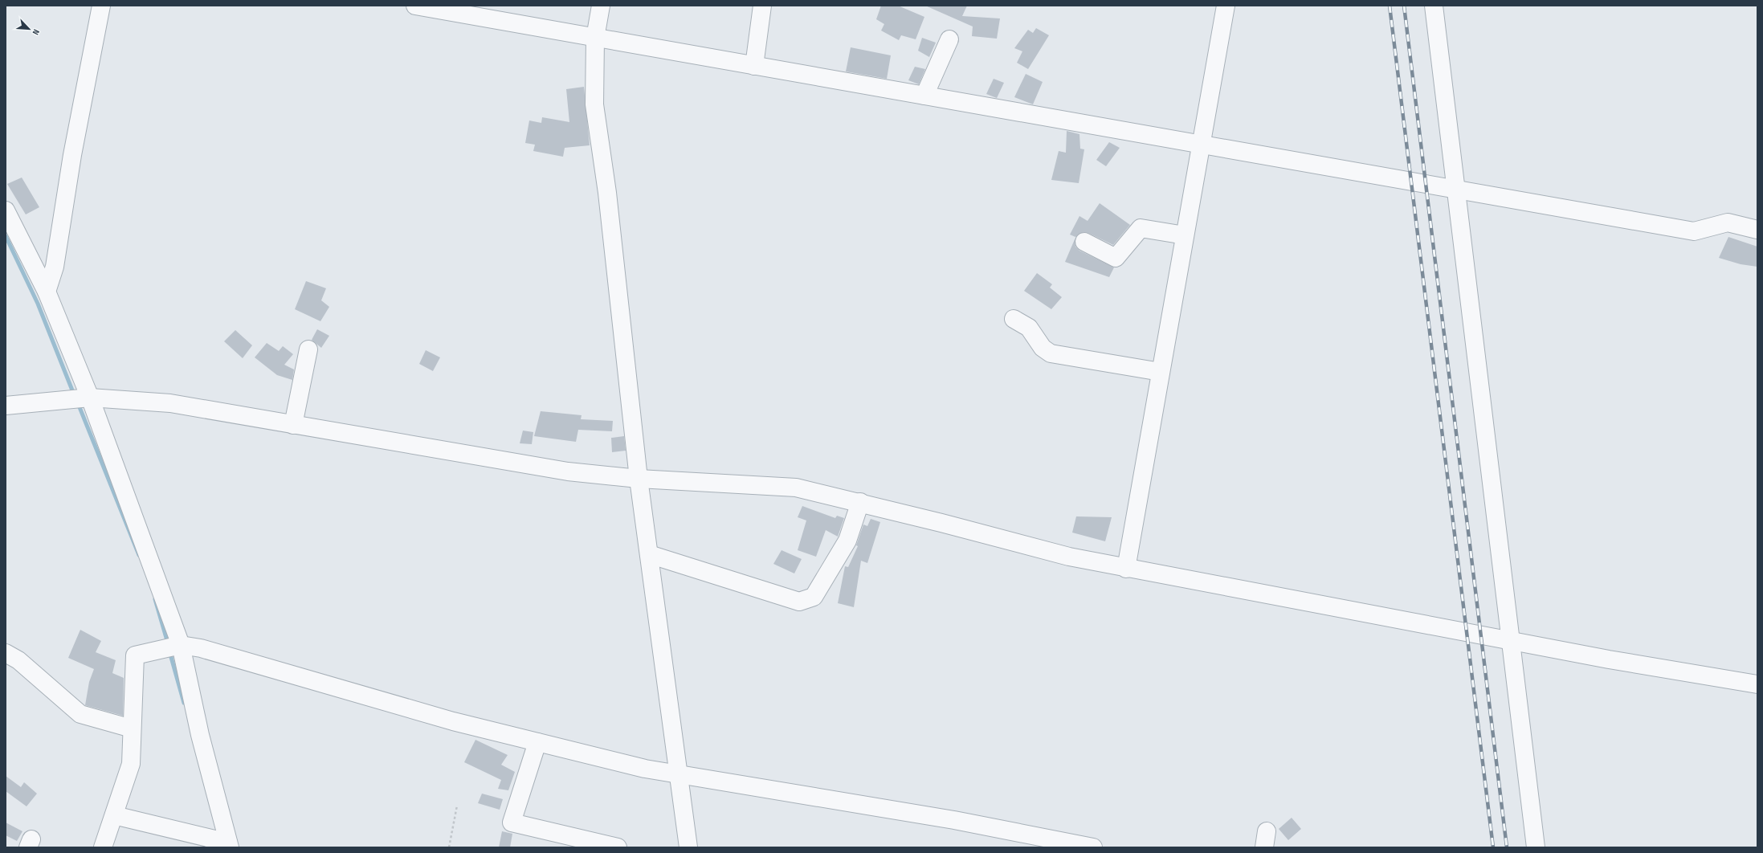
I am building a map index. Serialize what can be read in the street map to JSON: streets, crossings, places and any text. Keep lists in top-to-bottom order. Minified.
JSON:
{"north":"bottom right"}
